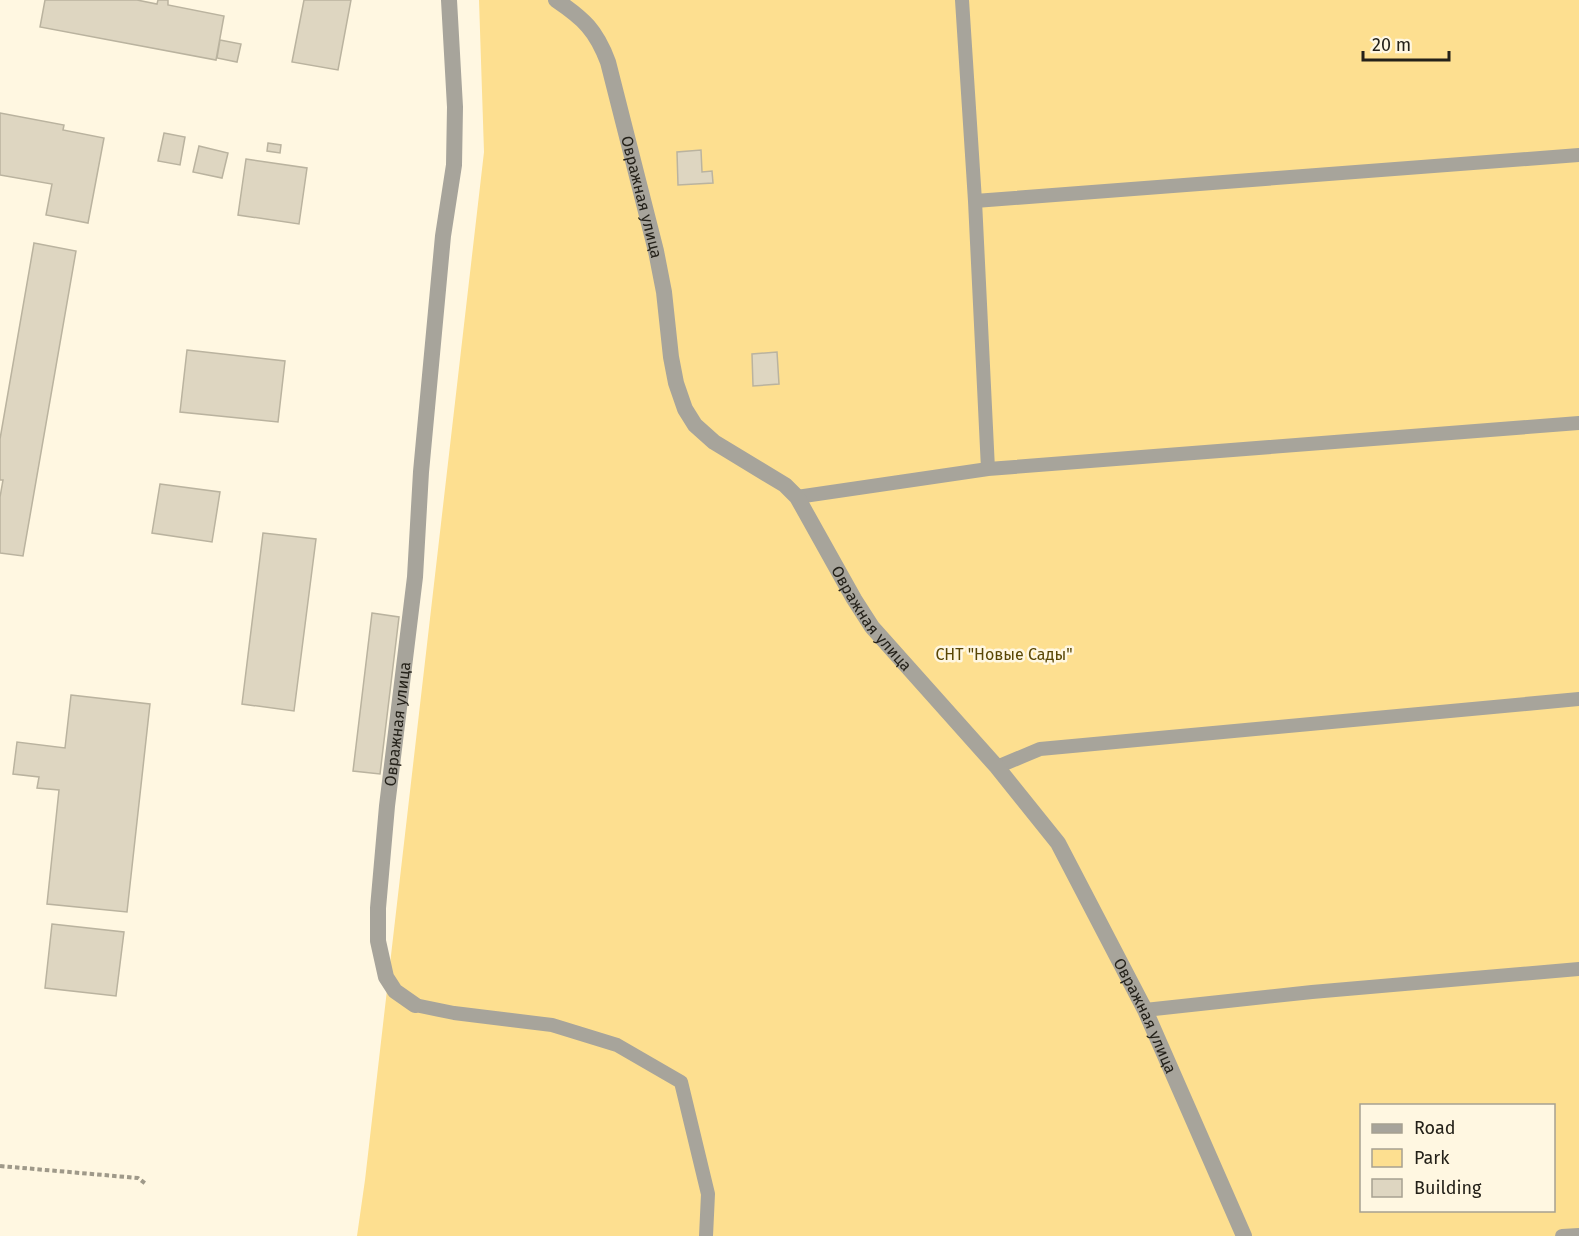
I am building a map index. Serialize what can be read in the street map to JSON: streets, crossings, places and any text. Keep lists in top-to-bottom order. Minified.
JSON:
{"streets":{"street":["Овражная улица"]},"parks":["СНТ \"Новые Сады\""],"legend":["Road","Park","Building"],"scale_bar":"20 m"}
